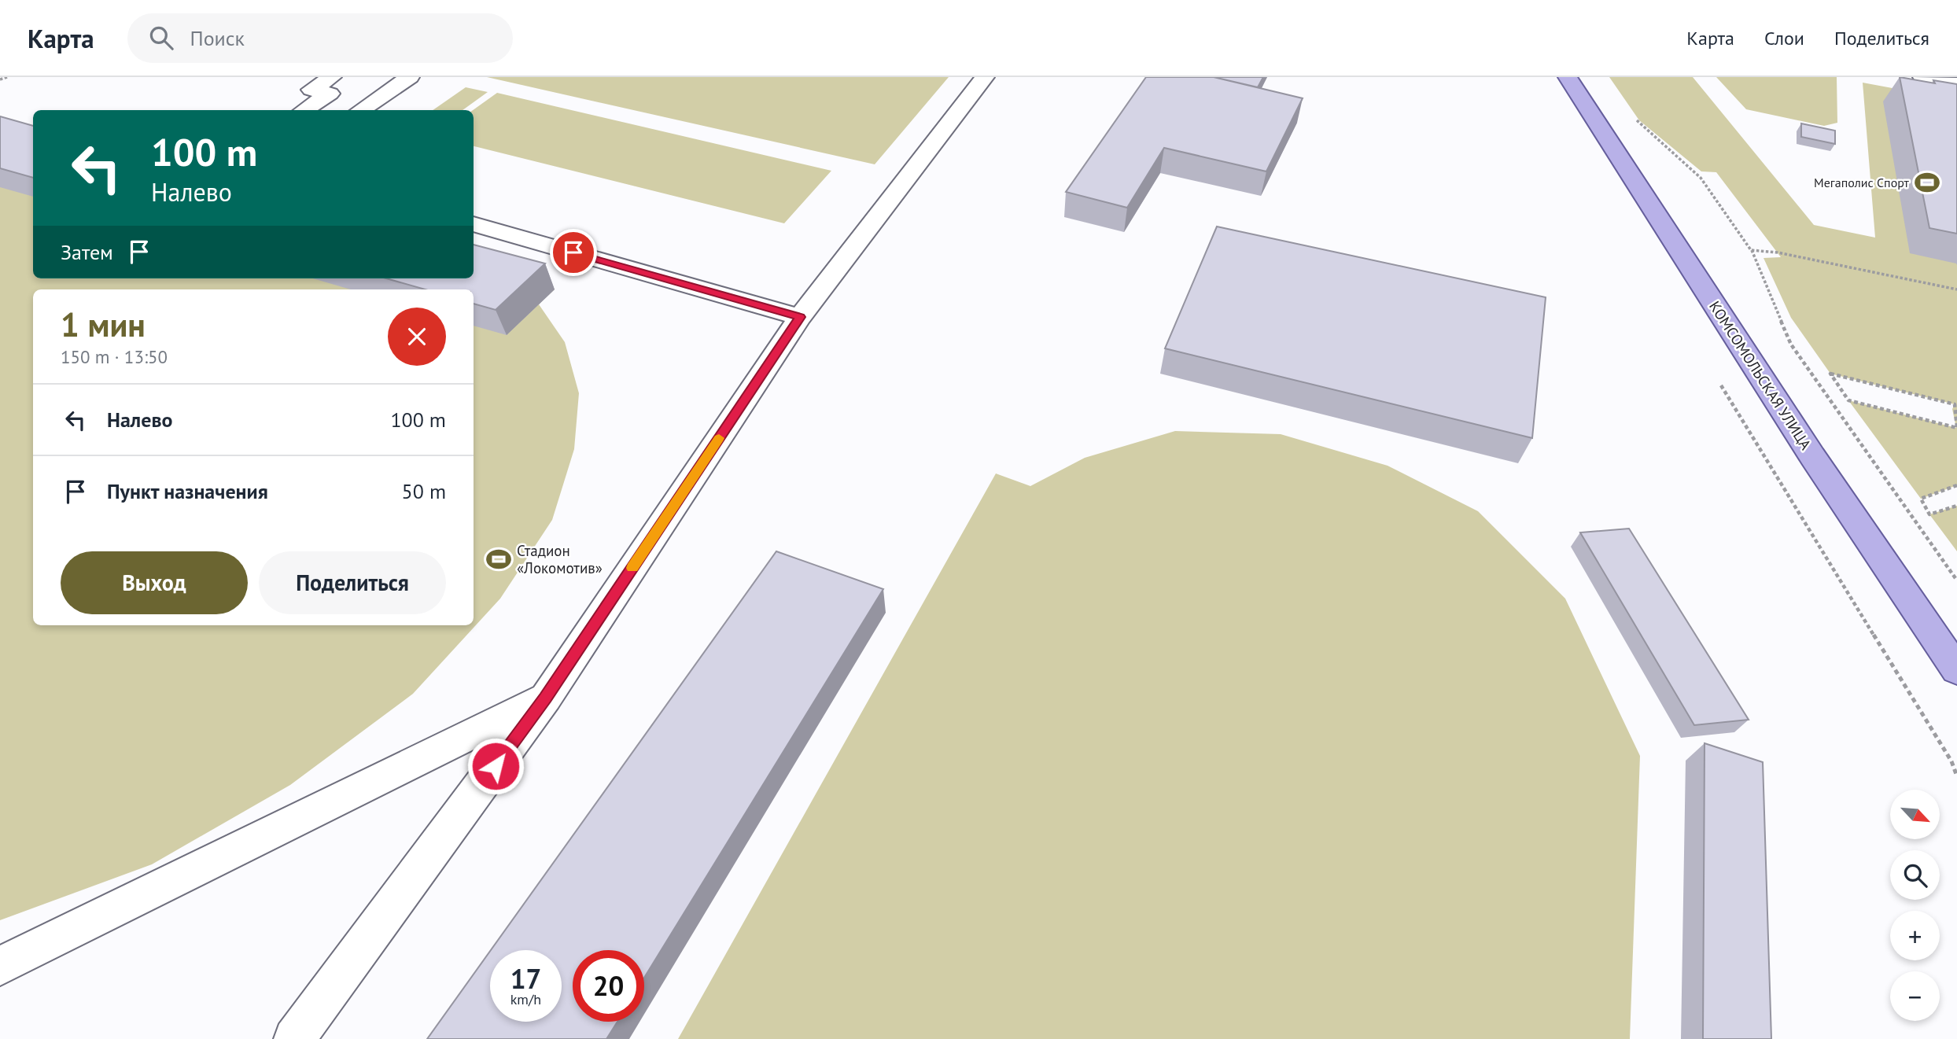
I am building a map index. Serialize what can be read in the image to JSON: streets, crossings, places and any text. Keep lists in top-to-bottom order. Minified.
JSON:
{"streets":{"main road":["КОМСОМОЛЬСКАЯ УЛИЦА"]},"places":{"sports":["Мегаполис Спорт","Стадион «Локомотив»"]},"north":"bottom right","page":{"header":"Карта","search":"Поиск","nav":["Карта","Слои","Поделиться"],"turn":["100 m","Налево"],"then":"Затем","heading":["1 мин","150 m · 13:50"],"list":[{"name":"Налево","value":"100 m"},{"name":"Пункт назначения","value":"50 m"}],"buttons":["Выход","Поделиться"],"map_buttons":["+","−"],"speed":"17 km/h","limit":"20"}}
